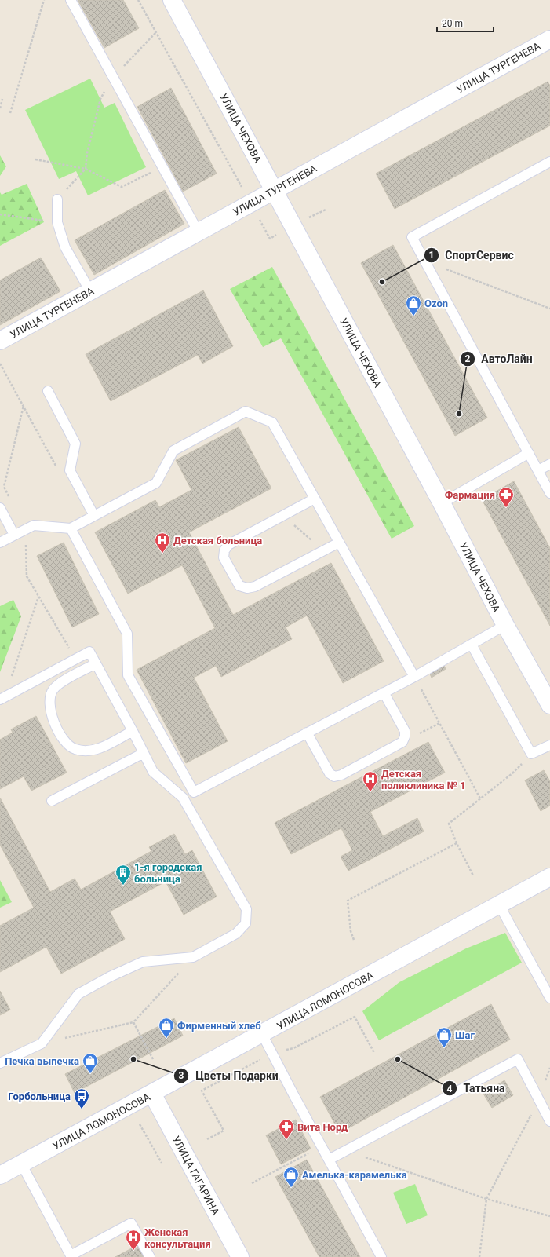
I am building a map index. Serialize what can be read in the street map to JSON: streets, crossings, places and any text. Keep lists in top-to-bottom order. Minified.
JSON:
{"streets":{"street":["УЛИЦА ТУРГЕНЕВА","УЛИЦА ЧЕХОВА","УЛИЦА ЛОМОНОСОВА","УЛИЦА ГАГАРИНА"]},"crossings":[["УЛИЦА ТУРГЕНЕВА","УЛИЦА ЧЕХОВА"],["УЛИЦА ЛОМОНОСОВА","УЛИЦА ГАГАРИНА"]],"places":{"other":["СпортСервис","АвтоЛайн","Цветы Подарки","Татьяна"],"shop":["Ozon","Фирменный хлеб","Шаг","Печка выпечка","Амелька-карамелька"],"pharmacy":["Фармация","Вита Норд"],"hospital":["Детская больница","Детская поликлиника № 1","Женская консультация"],"building":["1-я городская больница"],"bus stop":["Горбольница"]},"scale_bar":"20 m"}
